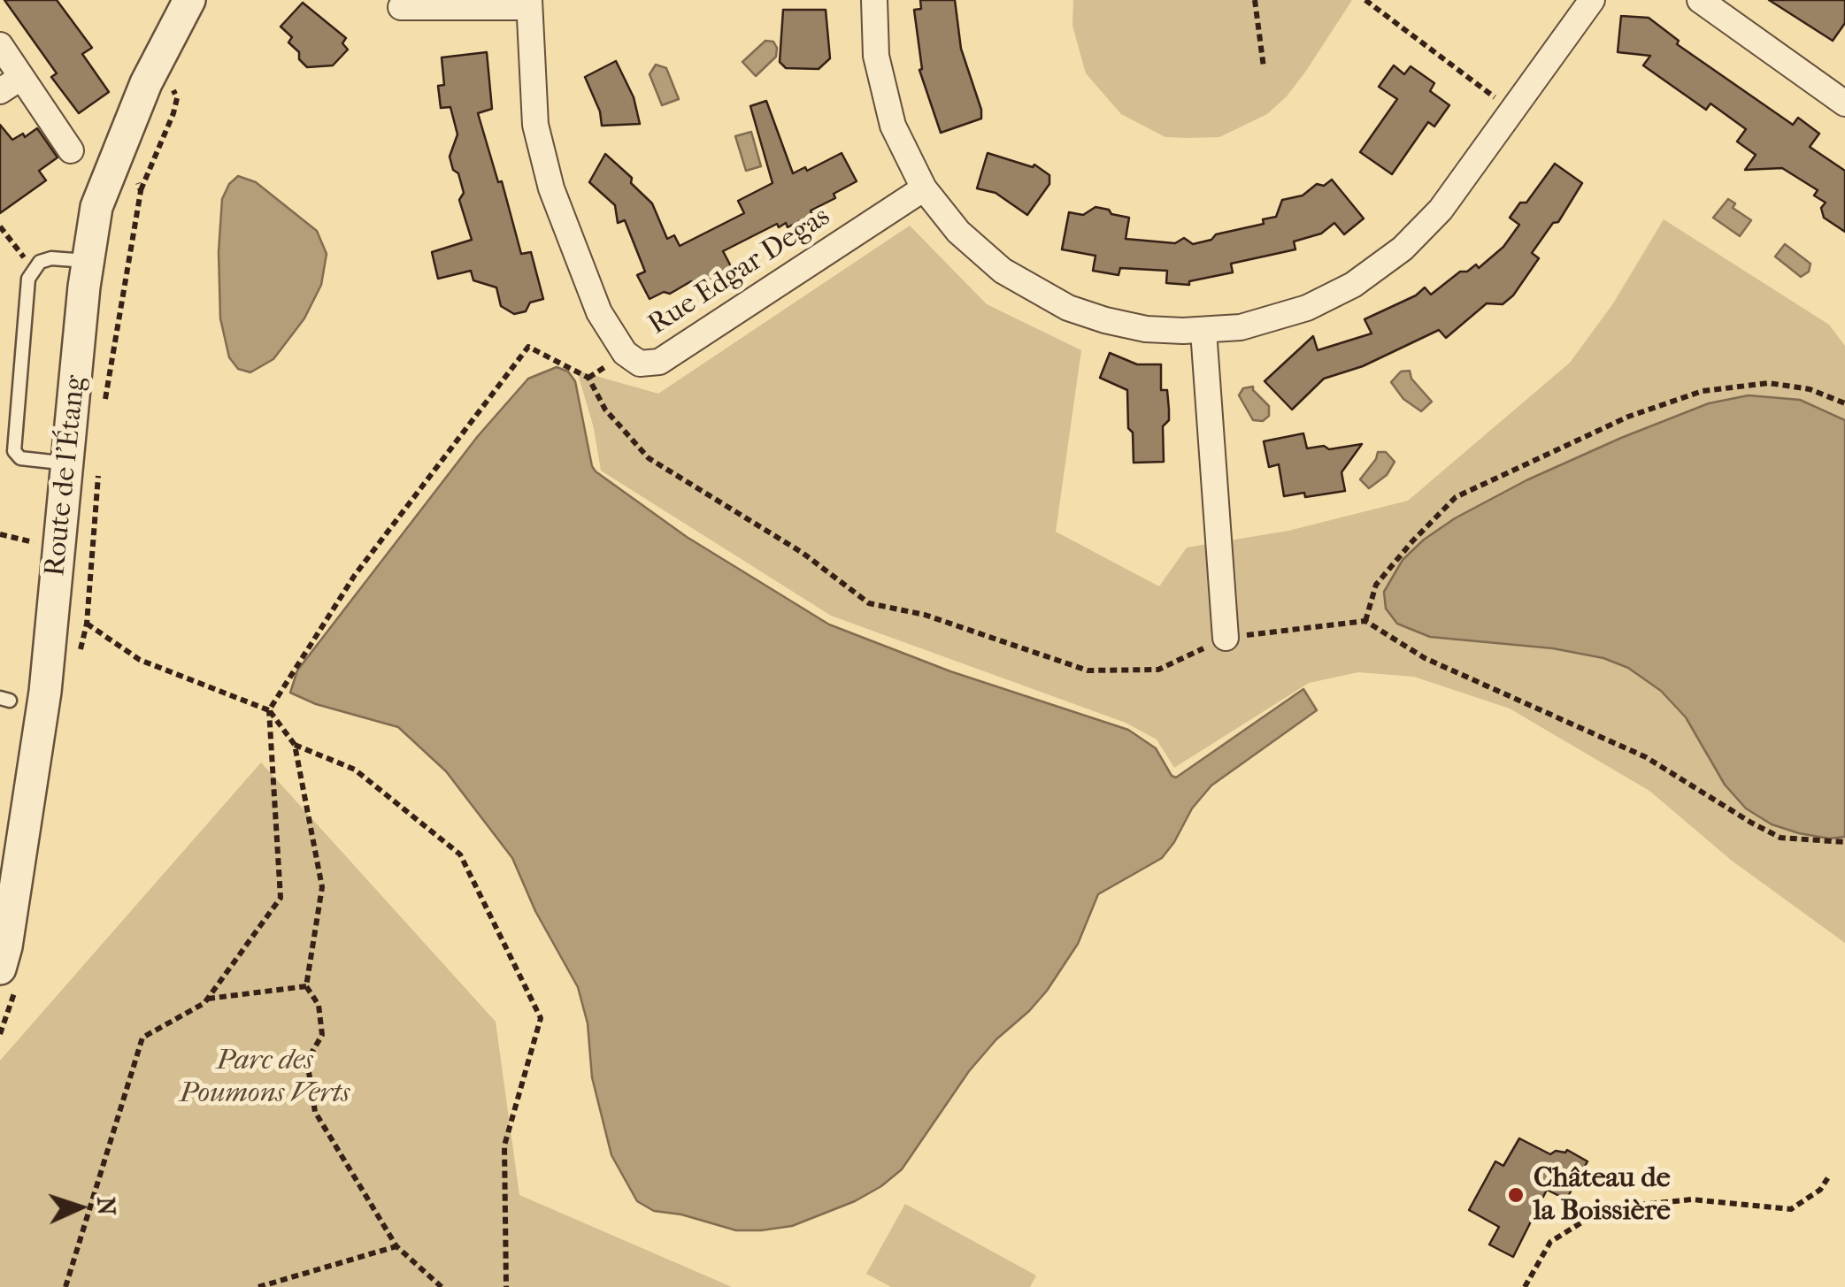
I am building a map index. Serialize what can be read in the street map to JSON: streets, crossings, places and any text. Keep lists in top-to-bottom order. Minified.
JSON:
{"streets":{"street":["Rue Edgar Degas","Route de l'Étang"]},"parks":["Parc des Poumons Verts"],"places":["Château de la Boissière"],"north":"right"}
